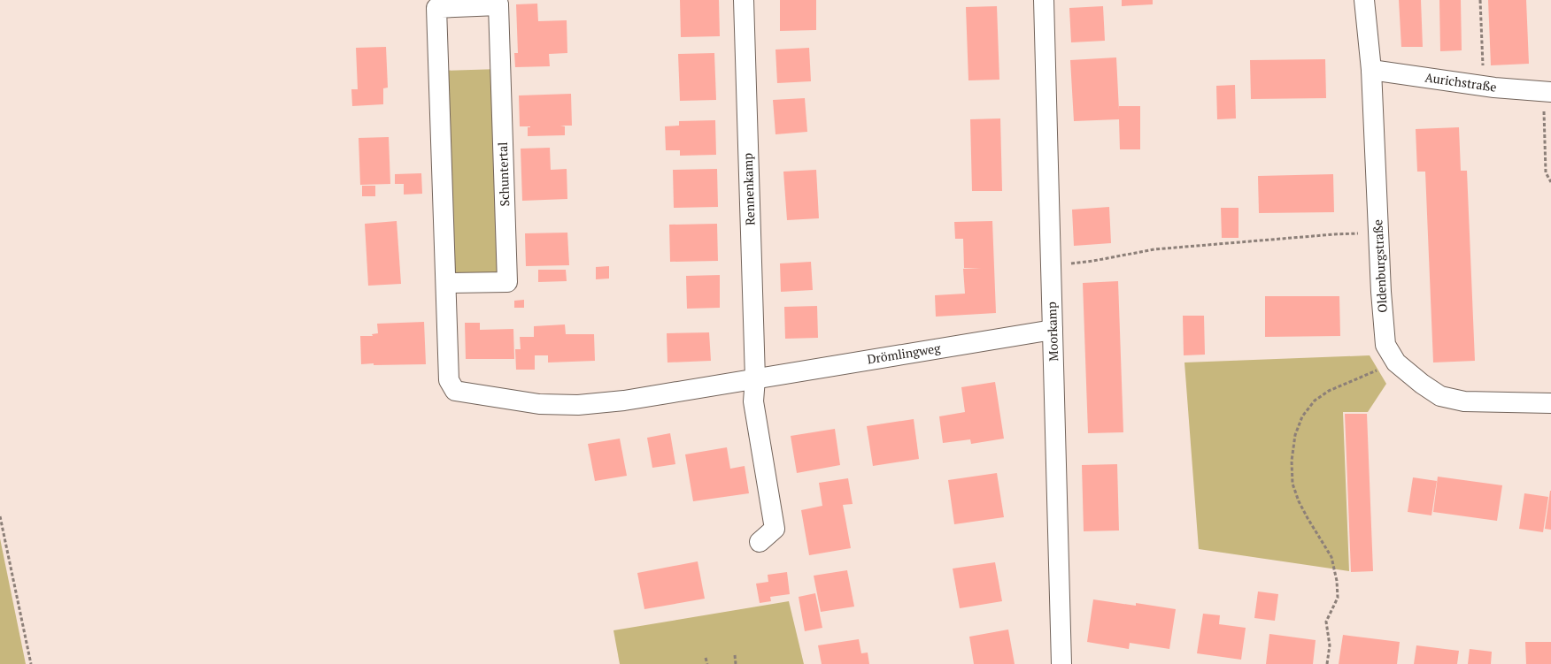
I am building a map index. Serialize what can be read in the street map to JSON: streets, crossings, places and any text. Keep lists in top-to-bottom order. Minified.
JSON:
{"streets":{"street":["Aurichstraße","Schuntertal","Rennenkamp","Oldenburgstraße","Moorkamp","Drömlingweg"]},"crossings":[["Aurichstraße","Oldenburgstraße"],["Schuntertal","Drömlingweg"],["Rennenkamp","Drömlingweg"],["Moorkamp","Drömlingweg"]]}
